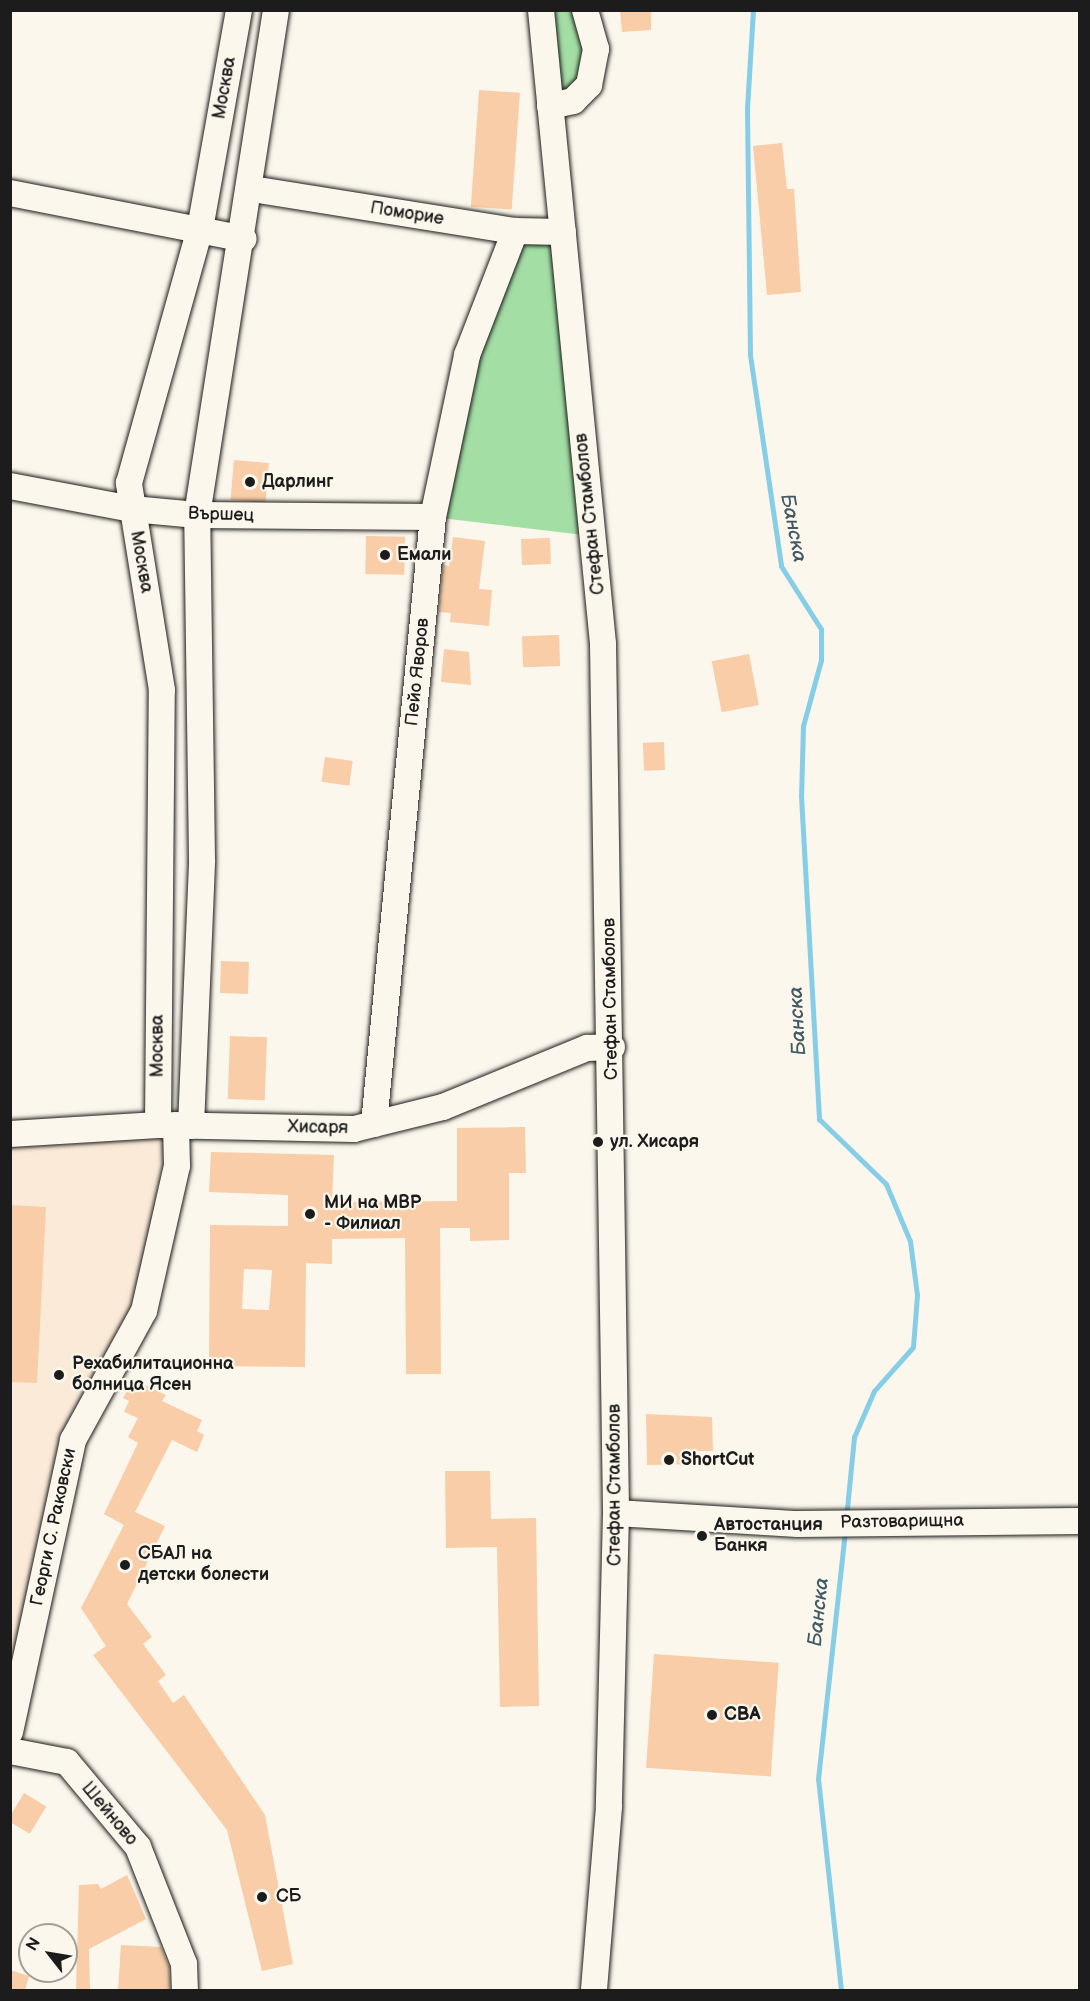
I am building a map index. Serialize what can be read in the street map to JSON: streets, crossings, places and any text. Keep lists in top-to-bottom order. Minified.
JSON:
{"streets":{"street":["Москва","Поморие","Стефан Стамболов","Вършец","Пейо Яворов","Хисаря","Разтоварищна","Георги С. Раковски","Шейново"]},"crossings":[["Москва","Поморие"],["Москва","Вършец"],["Москва","Хисаря"],["Москва","Георги С. Раковски"],["Поморие","Стефан Стамболов"],["Поморие","Пейо Яворов"],["Стефан Стамболов","Хисаря"],["Стефан Стамболов","Разтоварищна"],["Вършец","Пейо Яворов"],["Пейо Яворов","Хисаря"],["Хисаря","Георги С. Раковски"]],"water":["Банска"],"places":["Дарлинг","Емали","ул. Хисаря","МИ на МВР - Филиал","Рехабилитационна болница Ясен","ShortCut","Автостанция Банкя","СБАЛ на детски болести","CBA","СБ"],"north":"top left"}
